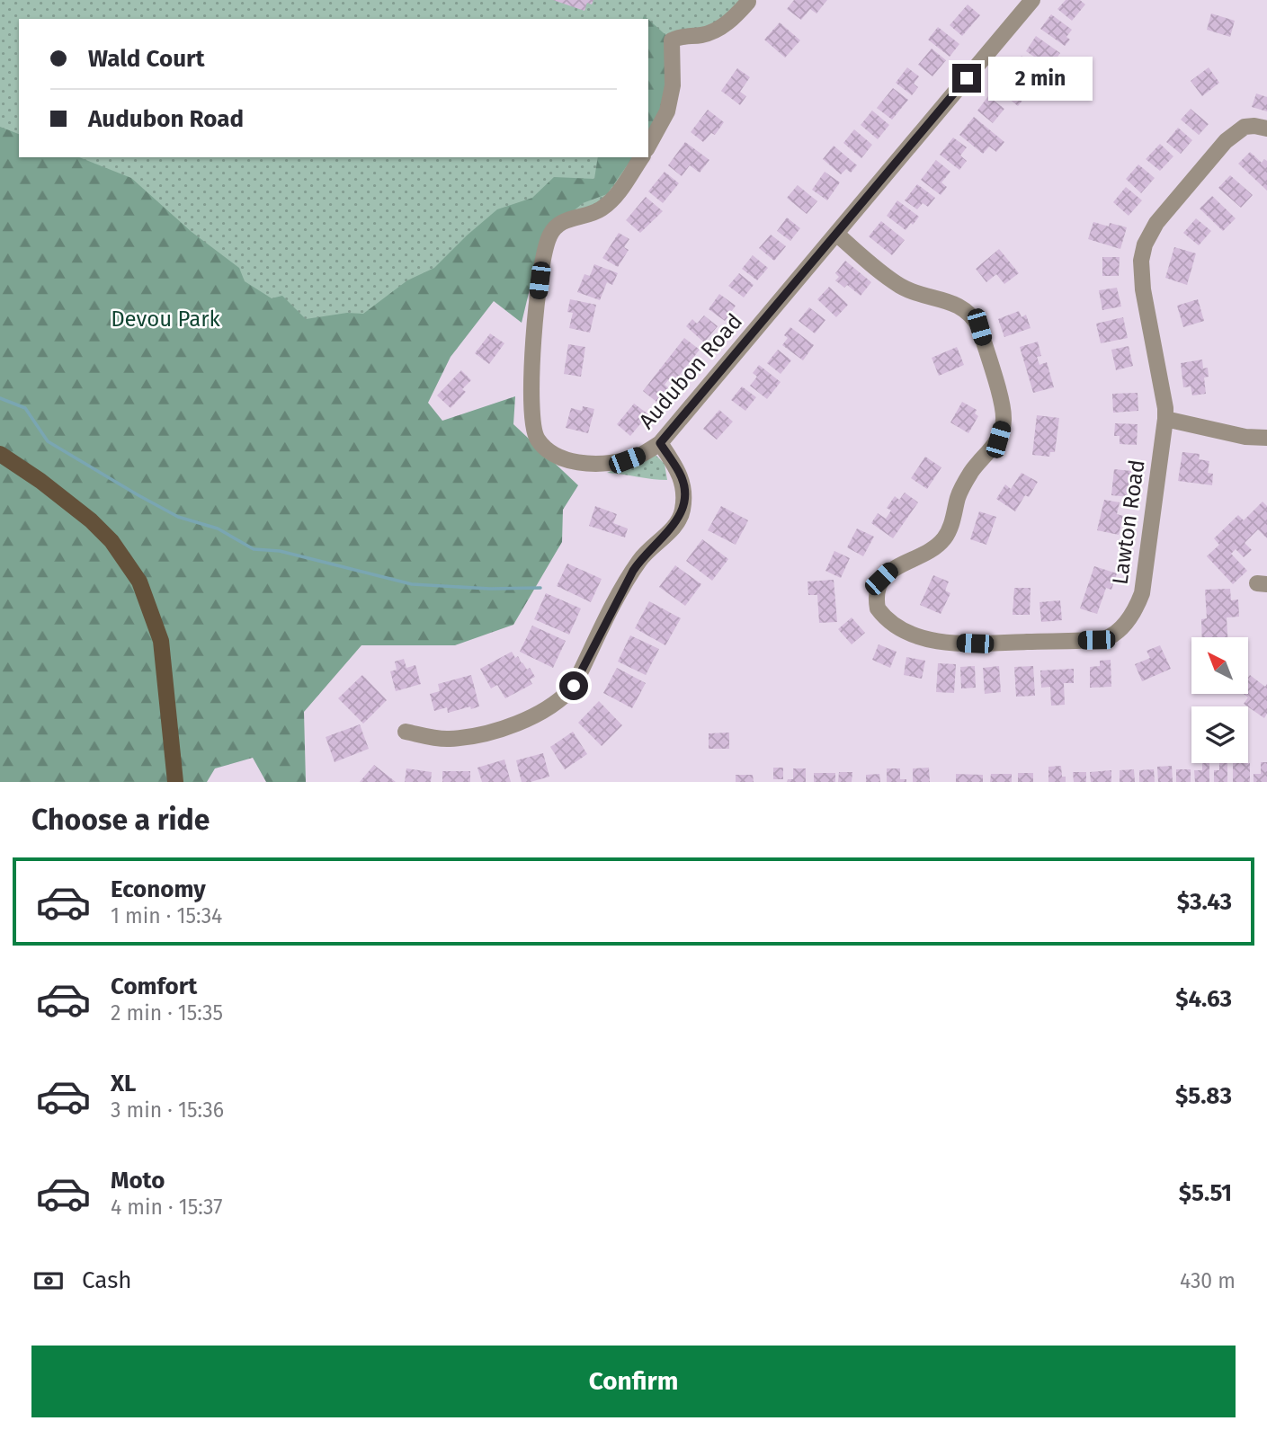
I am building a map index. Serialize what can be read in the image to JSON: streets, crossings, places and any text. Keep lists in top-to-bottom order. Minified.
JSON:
{"streets":{"street":["Audubon Road","Lawton Road"]},"crossings":[["Audubon Road","Lawton Road"]],"parks":["Devou Park"],"north":"top left","page":{"banner":["Wald Court","Audubon Road"],"bubble":"2 min","heading":"Choose a ride","list":[{"name":"Economy","note":"1 min · 15:34","value":"$3.43"},{"name":"Comfort","note":"2 min · 15:35","value":"$4.63"},{"name":"XL","note":"3 min · 15:36","value":"$5.83"},{"name":"Moto","note":"4 min · 15:37","value":"$5.51"}],"pay":["Cash","430 m"],"buttons":"Confirm"}}
